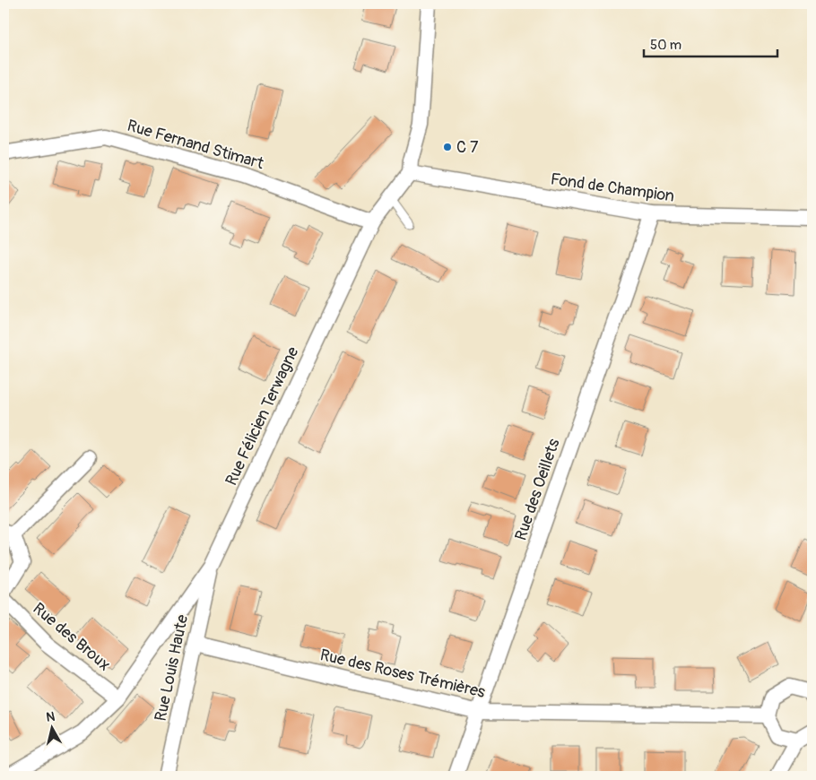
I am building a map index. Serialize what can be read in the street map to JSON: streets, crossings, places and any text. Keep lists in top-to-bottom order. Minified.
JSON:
{"streets":{"street":["Rue Fernand Stimart","Fond de Champion","Rue Félicien Terwagne","Rue des Oeillets","Rue des Broux","Rue Louis Haute","Rue des Roses Trémières"]},"crossings":[["Rue Fernand Stimart","Rue Félicien Terwagne"],["Fond de Champion","Rue Félicien Terwagne"],["Fond de Champion","Rue des Oeillets"],["Rue Félicien Terwagne","Rue des Broux"],["Rue Félicien Terwagne","Rue Louis Haute"],["Rue des Oeillets","Rue des Roses Trémières"],["Rue Louis Haute","Rue des Roses Trémières"]],"places":["C 7"],"scale_bar":"50 m","north":"top"}
